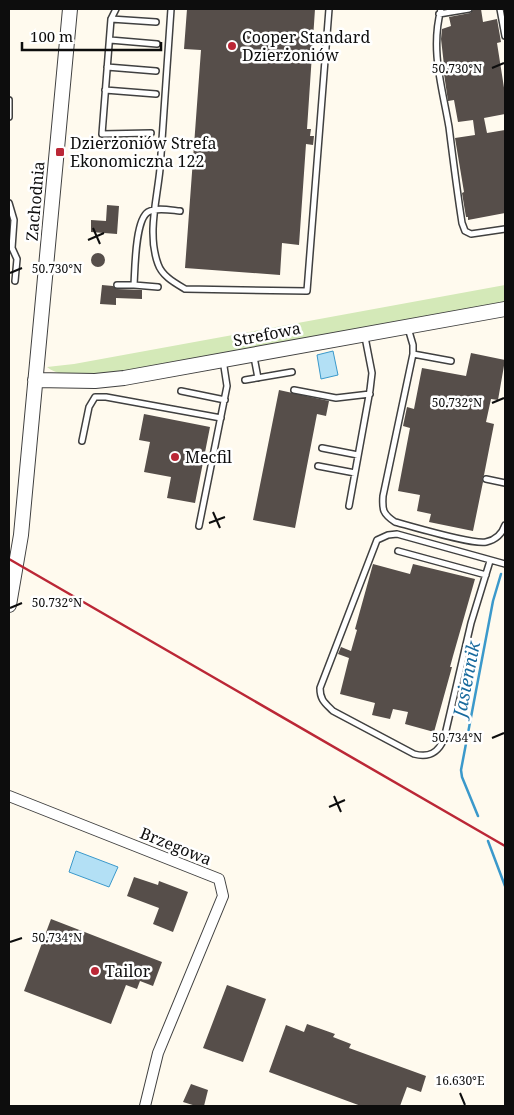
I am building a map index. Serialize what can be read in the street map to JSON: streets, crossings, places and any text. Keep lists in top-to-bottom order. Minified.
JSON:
{"streets":{"street":["Zachodnia","Strefowa","Brzegowa"]},"crossings":[["Zachodnia","Strefowa"]],"water":["Jasiennik"],"places":{"other":["Cooper Standard Dzierżoniów","Mecfil","Tailor"],"transit":["Dzierżoniów Strefa Ekonomiczna 122"]},"scale_bar":"100 m","coordinates":["50.730°N","50.732°N","50.734°N","16.630°E"]}
